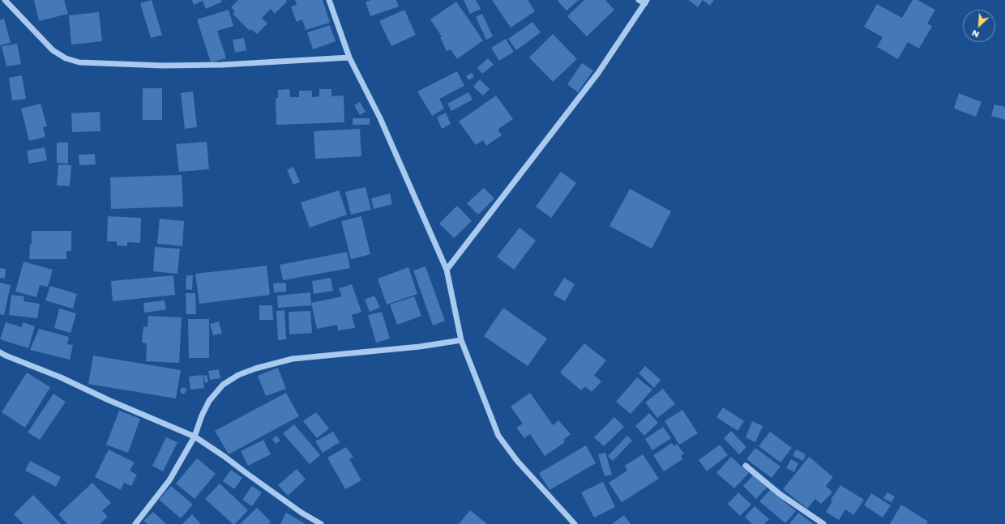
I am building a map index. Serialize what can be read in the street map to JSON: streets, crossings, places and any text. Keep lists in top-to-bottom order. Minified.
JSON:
{"north":"bottom left"}
